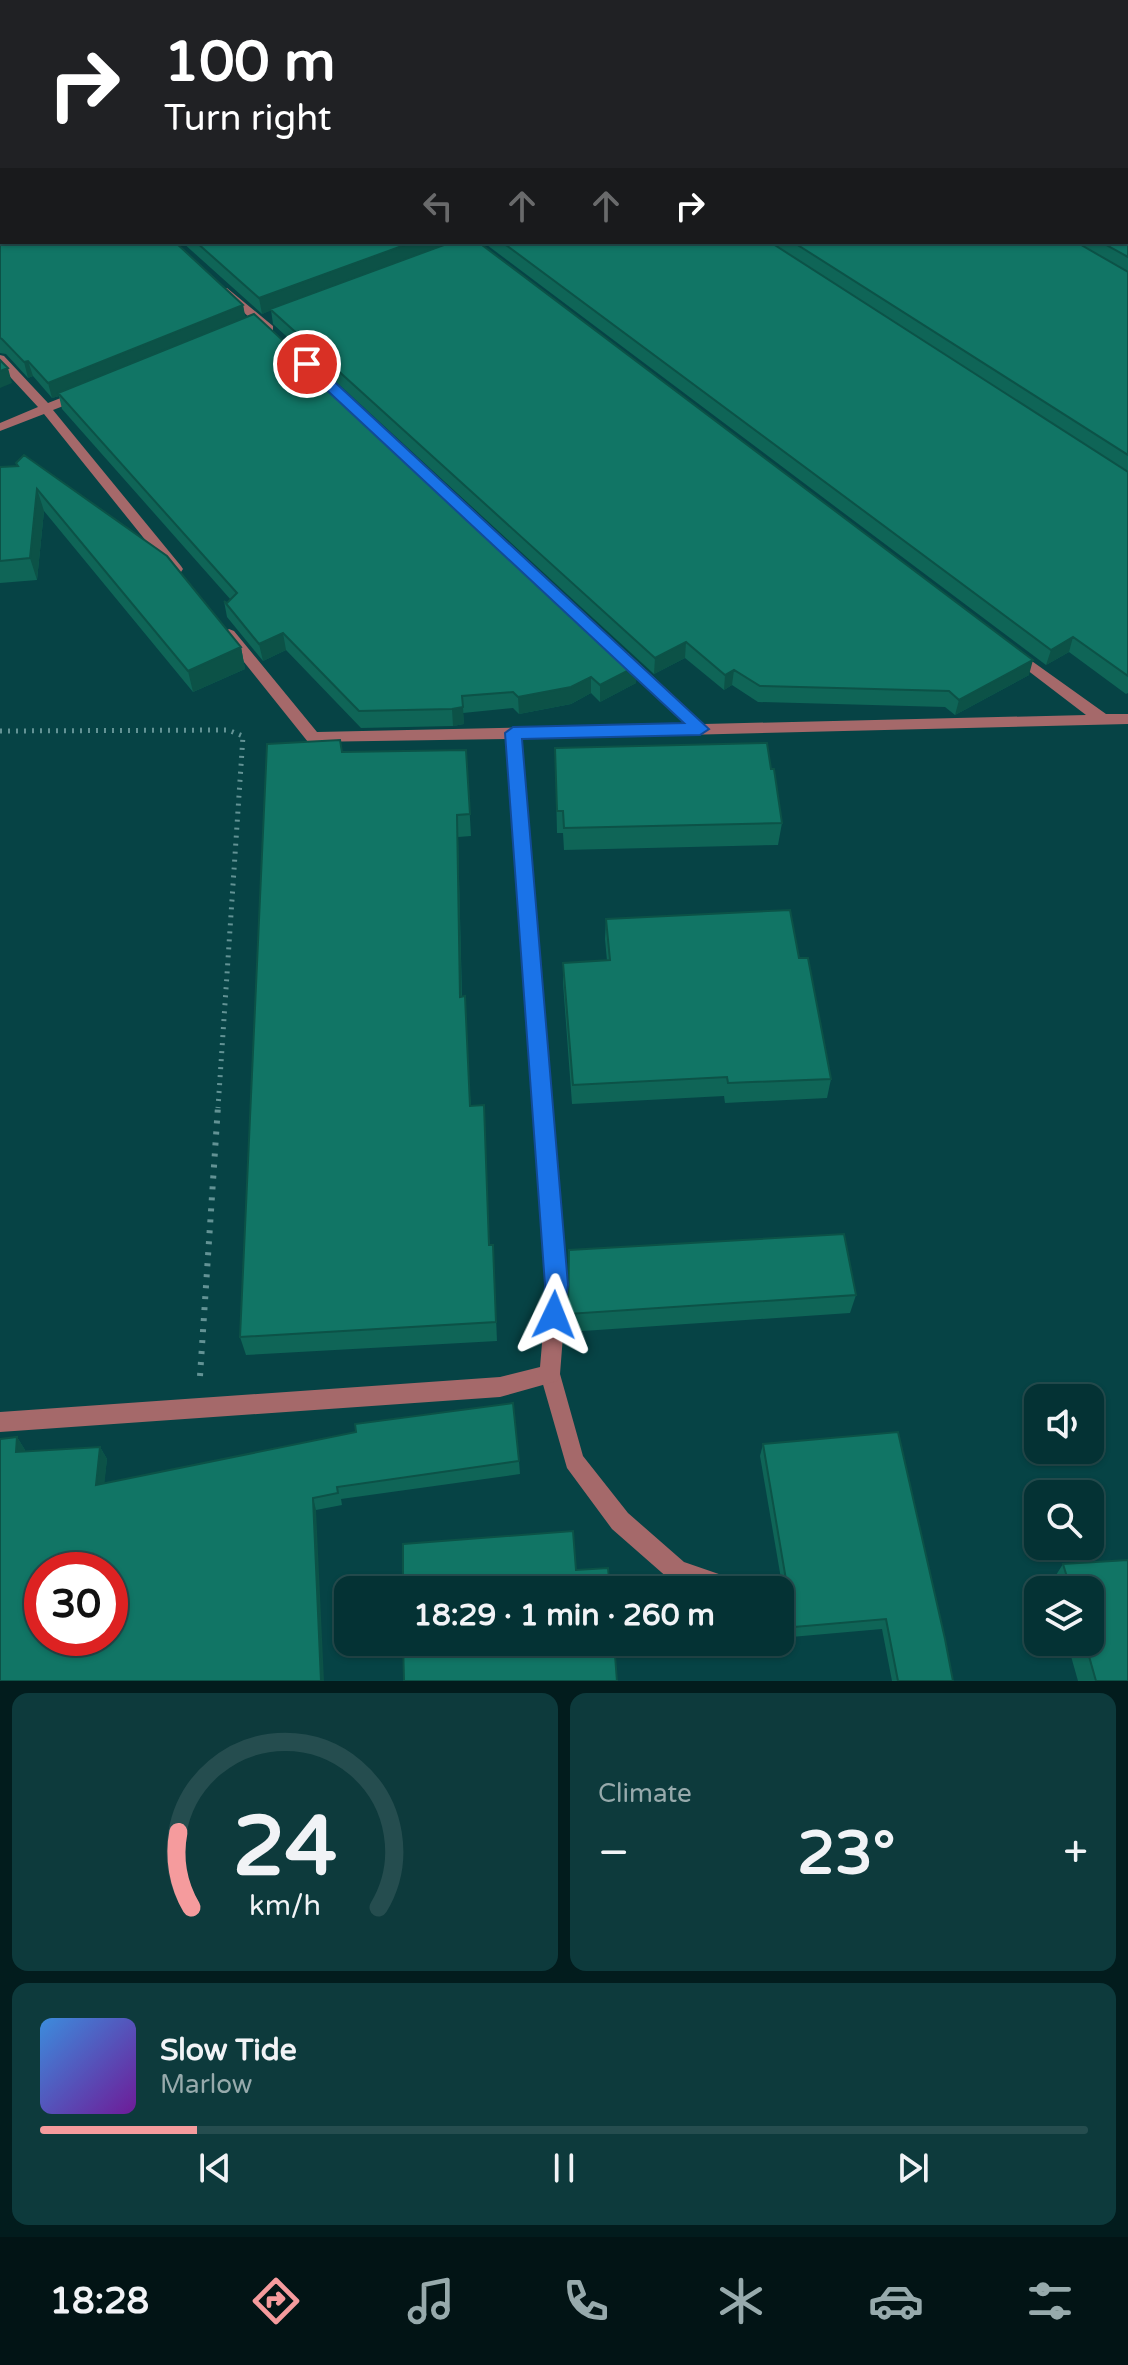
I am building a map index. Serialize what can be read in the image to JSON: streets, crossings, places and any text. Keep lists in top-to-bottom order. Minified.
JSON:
{"page":{"turn":["100 m","Turn right"],"limit":"30","trip":"18:29 · 1 min · 260 m","tile":"Climate","heat":["−","23°","+"],"song":["Slow Tide","Marlow"],"tabs":"18:28","gauge":["24","km/h"]}}
